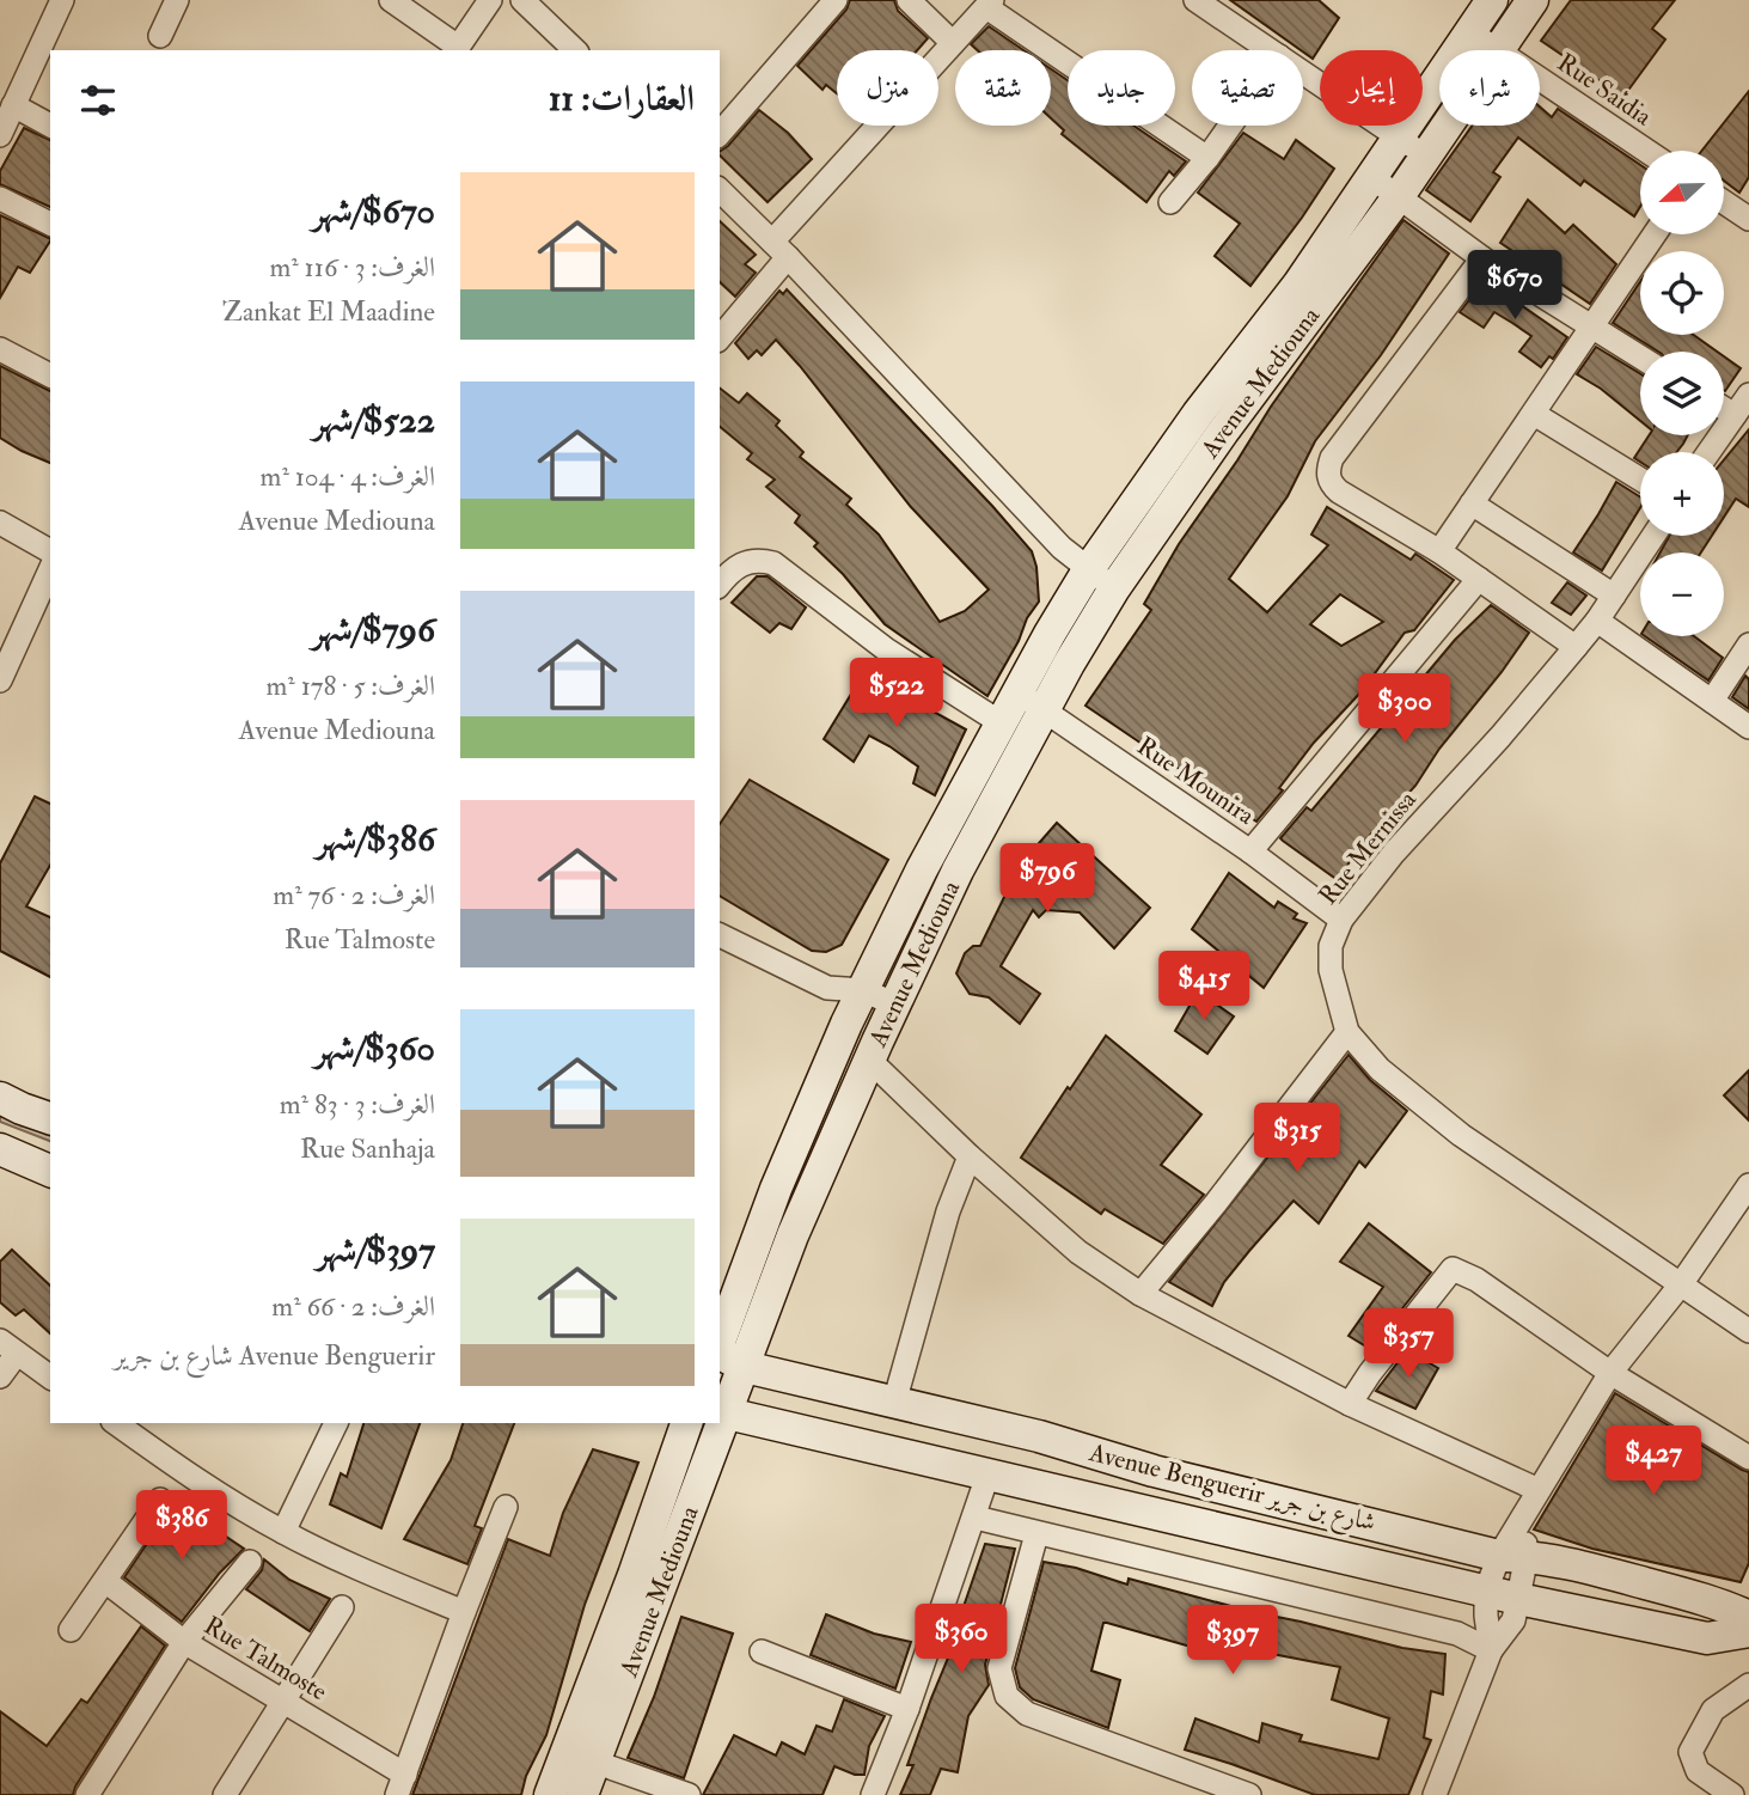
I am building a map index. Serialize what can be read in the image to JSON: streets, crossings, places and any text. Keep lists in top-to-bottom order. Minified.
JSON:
{"streets":{"street":["Rue Saidia","Avenue Mediouna","Rue Mounira","Rue Mernissa","Avenue Benguerir شارع بن جرير","Rue Talmoste"]},"crossings":[["Rue Saidia","Avenue Mediouna"],["Avenue Mediouna","Rue Mounira"],["Avenue Mediouna","Avenue Benguerir شارع بن جرير"],["Rue Mounira","Rue Mernissa"]],"north":"left","page":{"chip":["شراء","إيجار","تصفية","جديد","شقة","منزل"],"heading":"العقارات: 11","map_buttons":["+","−"],"list":[{"name":"$670/شهر","note":"الغرف: 3 · 116 m² · Zankat El Maadine"},{"name":"$522/شهر","note":"الغرف: 4 · 104 m² · Avenue Mediouna"},{"name":"$796/شهر","note":"الغرف: 5 · 178 m² · Avenue Mediouna"},{"name":"$386/شهر","note":"الغرف: 2 · 76 m² · Rue Talmoste"},{"name":"$360/شهر","note":"الغرف: 3 · 83 m² · Rue Sanhaja"},{"name":"$397/شهر","note":"الغرف: 2 · 66 m² · Avenue Benguerir شارع بن جرير"}],"price":["$670","$522","$300","$796","$415","$315","$357","$427","$386","$360","$397"]}}
